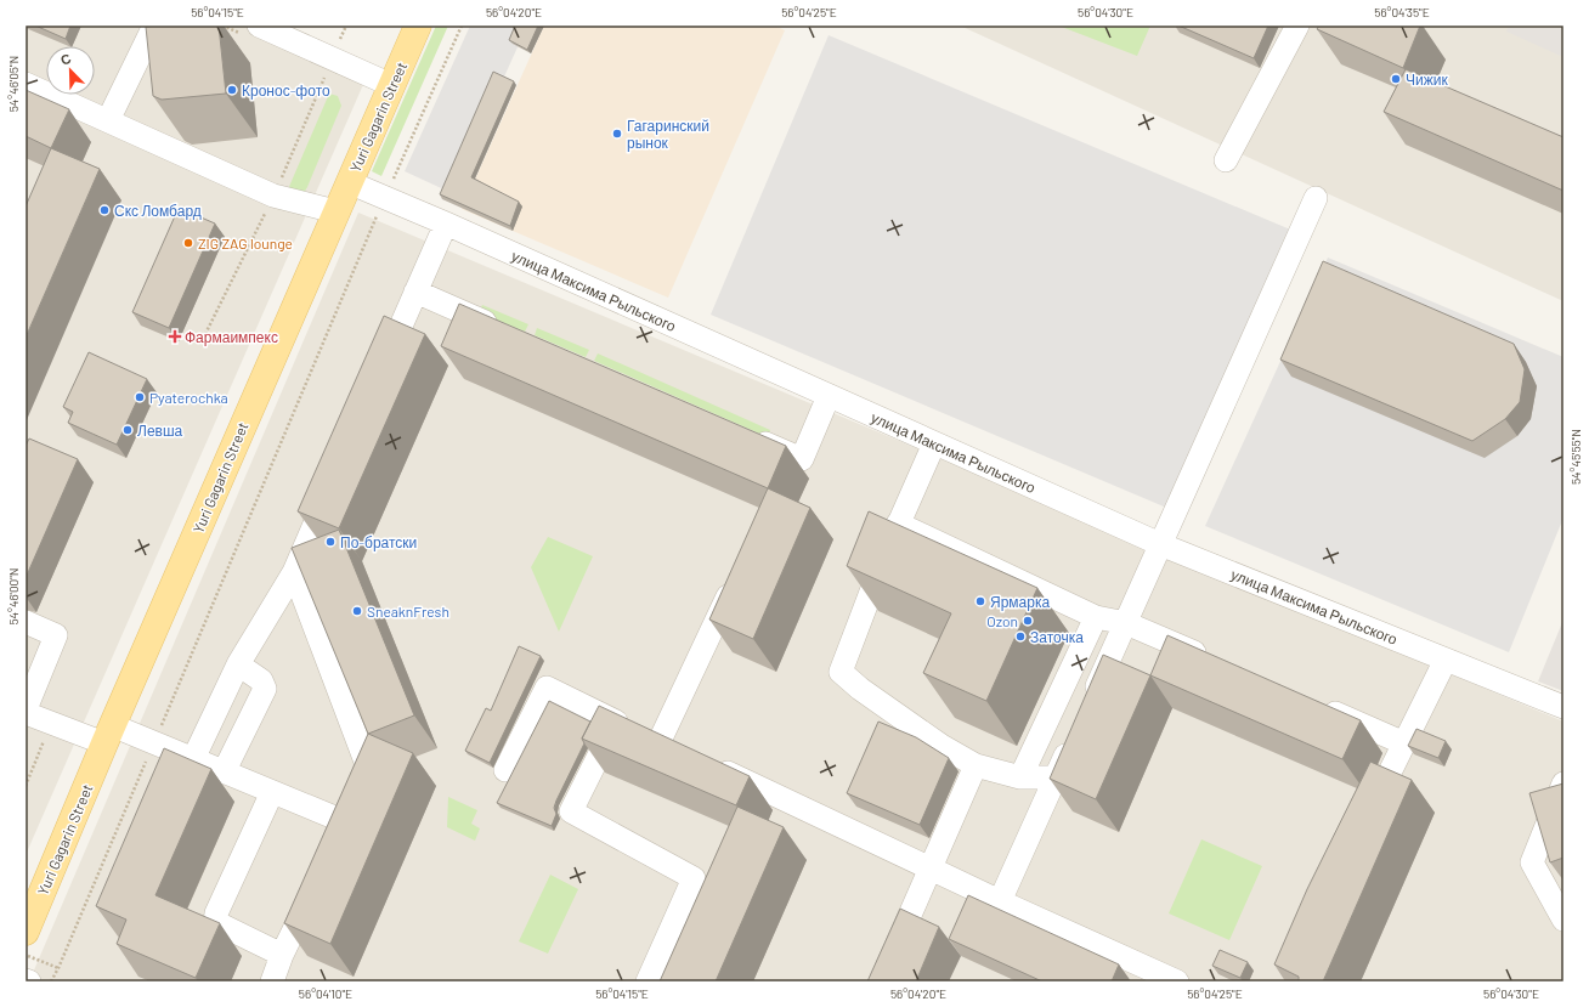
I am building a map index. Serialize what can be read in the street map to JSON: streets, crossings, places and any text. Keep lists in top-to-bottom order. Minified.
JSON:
{"streets":{"main road":["Yuri Gagarin Street"],"street":["улица Максима Рыльского"]},"crossings":[["Yuri Gagarin Street","улица Максима Рыльского"]],"places":{"other":["Чижик","Кронос-фото","Гагаринский рынок","Скс Ломбард","ZIG ZAG lounge","Pyaterochka","Левша","По-братски","Ярмарка","SneaknFresh","Ozon","Заточка"],"health":["Фармаимпекс"]},"north":"top left","coordinates":["56°04'15\"E","56°04'20\"E","56°04'25\"E","56°04'30\"E","56°04'35\"E","54°46'05\"N","54°45'55\"N","54°46'00\"N","56°04'10\"E"]}
